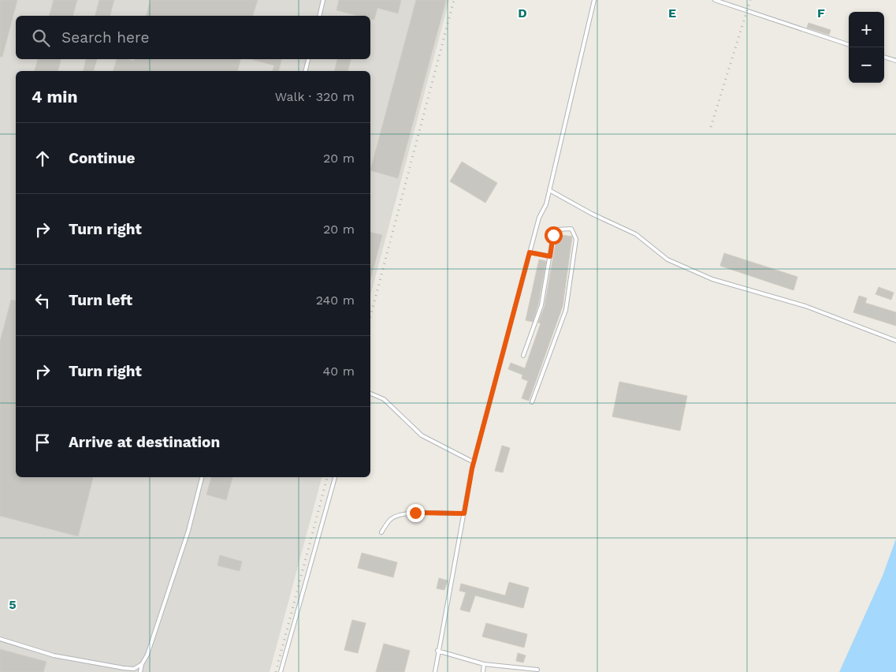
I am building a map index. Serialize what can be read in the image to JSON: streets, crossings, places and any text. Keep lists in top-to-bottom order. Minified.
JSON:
{"page":{"map_buttons":["+","−"],"search":"Search here","heading":["4 min","Walk · 320 m"],"list":[["Continue","20 m"],["Turn right","20 m"],["Turn left","240 m"],["Turn right","40 m"],"Arrive at destination"]},"grid":{"columns":["D","E","F"],"rows":["5"]}}
